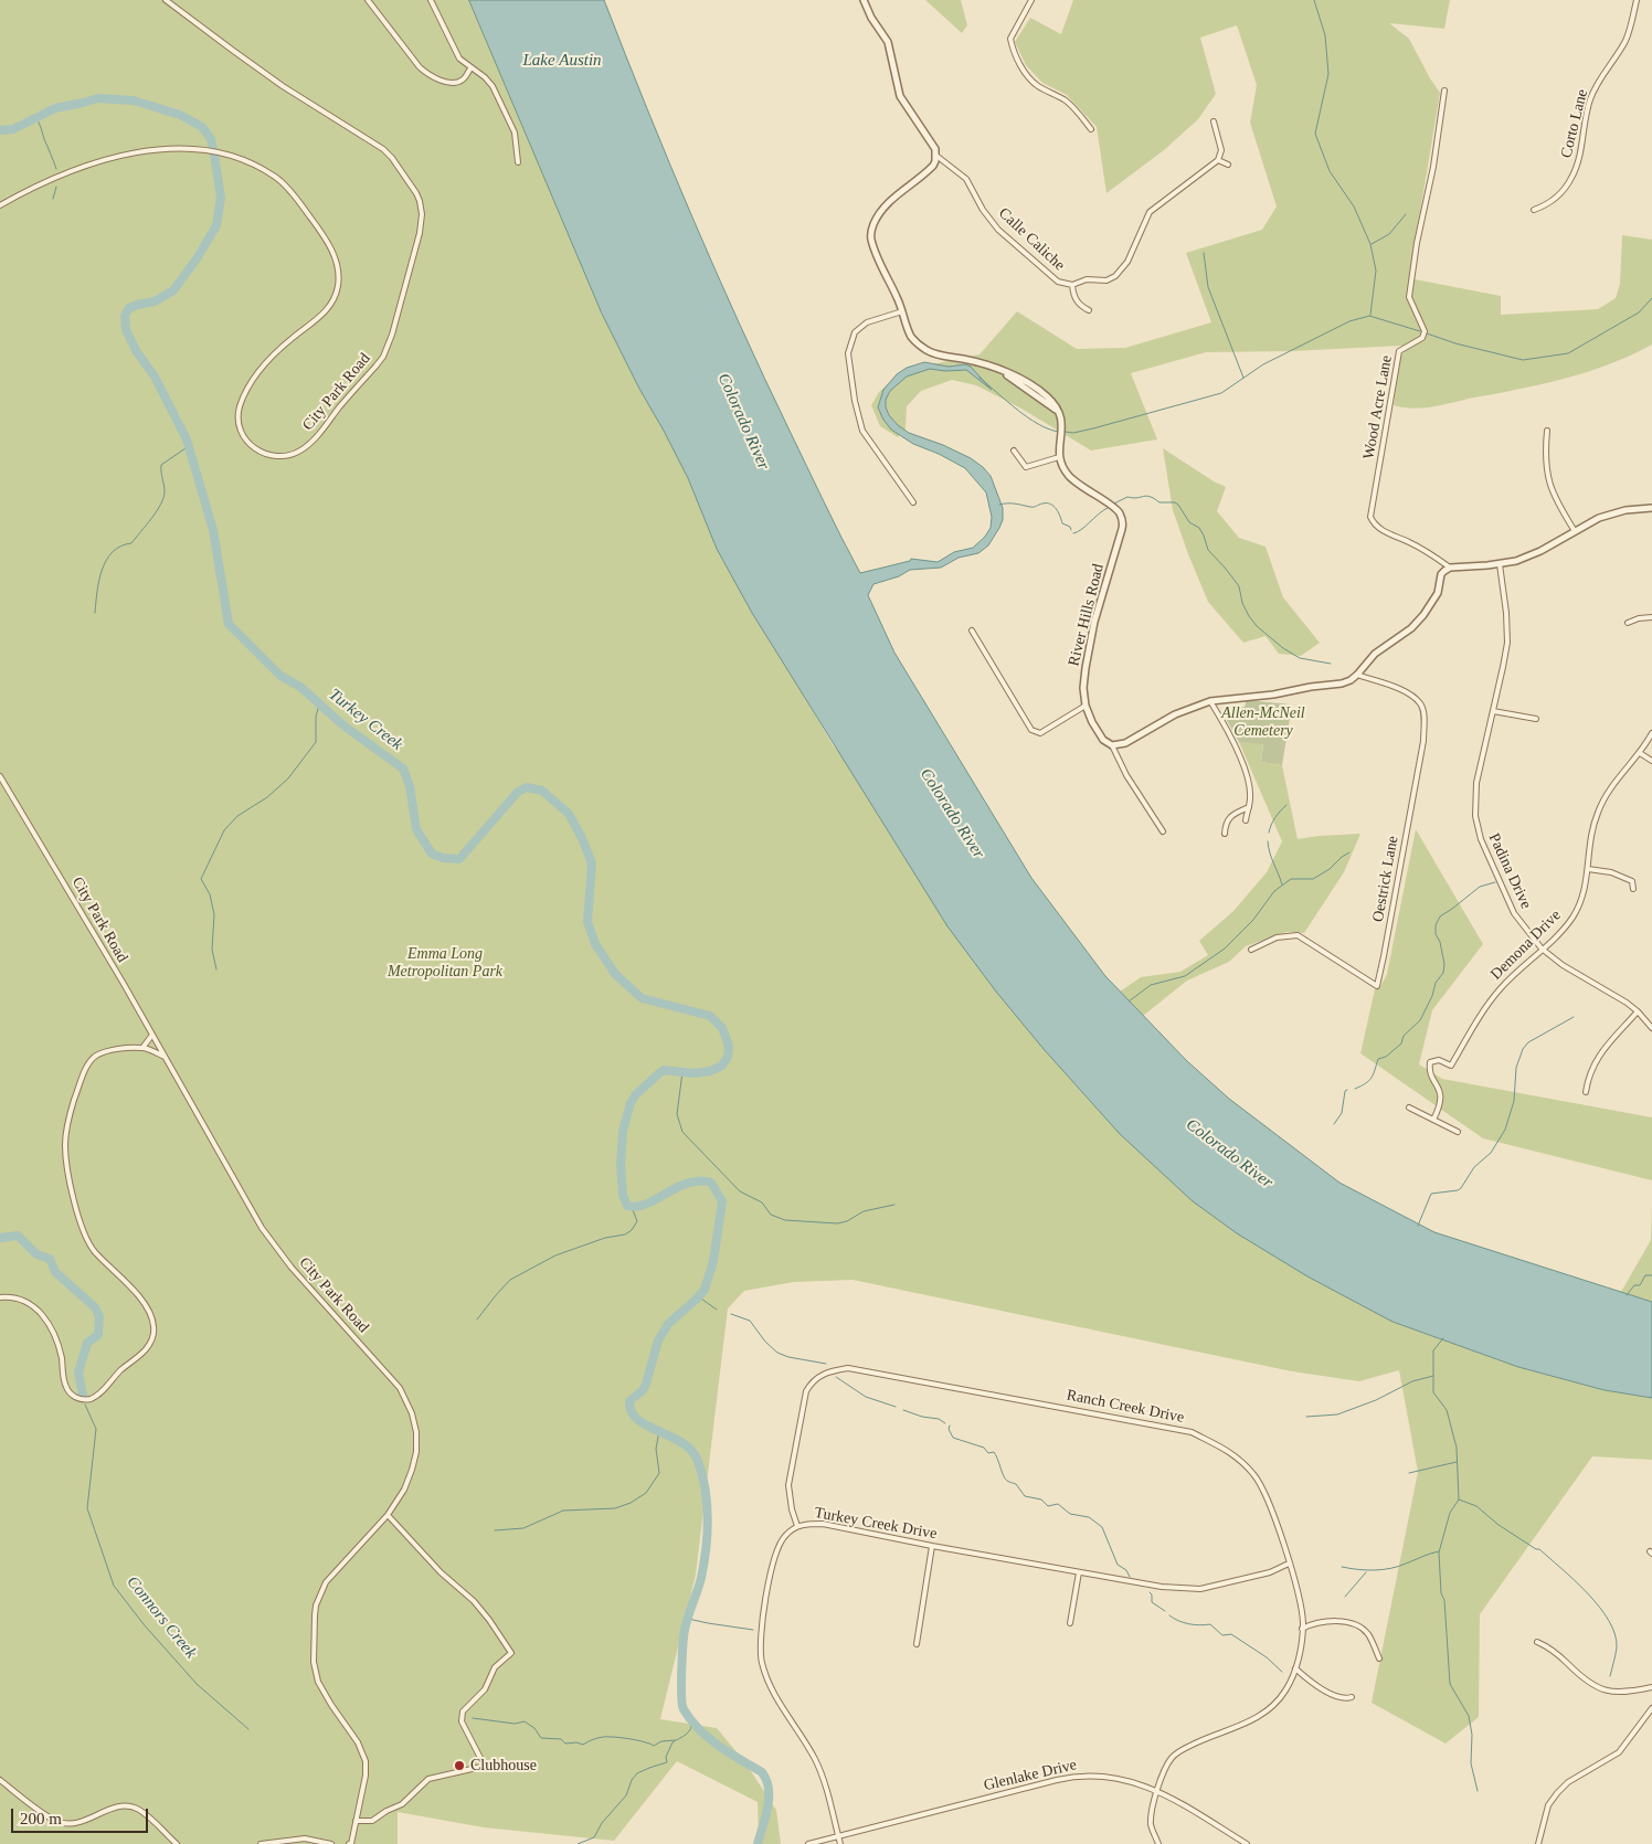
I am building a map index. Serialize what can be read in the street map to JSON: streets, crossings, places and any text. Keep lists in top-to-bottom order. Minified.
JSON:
{"streets":{"street":["Corto Lane","Calle Caliche","City Park Road","Wood Acre Lane","River Hills Road","Padina Drive","Oestrick Lane","Demona Drive","Ranch Creek Drive","Turkey Creek Drive","Glenlake Drive"]},"crossings":[["Padina Drive","Demona Drive"],["Ranch Creek Drive","Turkey Creek Drive"],["Ranch Creek Drive","Glenlake Drive"],["Turkey Creek Drive","Glenlake Drive"]],"water":["Lake Austin","Colorado River","Turkey Creek","Connors Creek"],"parks":["Allen-McNeil Cemetery","Emma Long Metropolitan Park"],"places":["Clubhouse"],"scale_bar":"200 m"}
